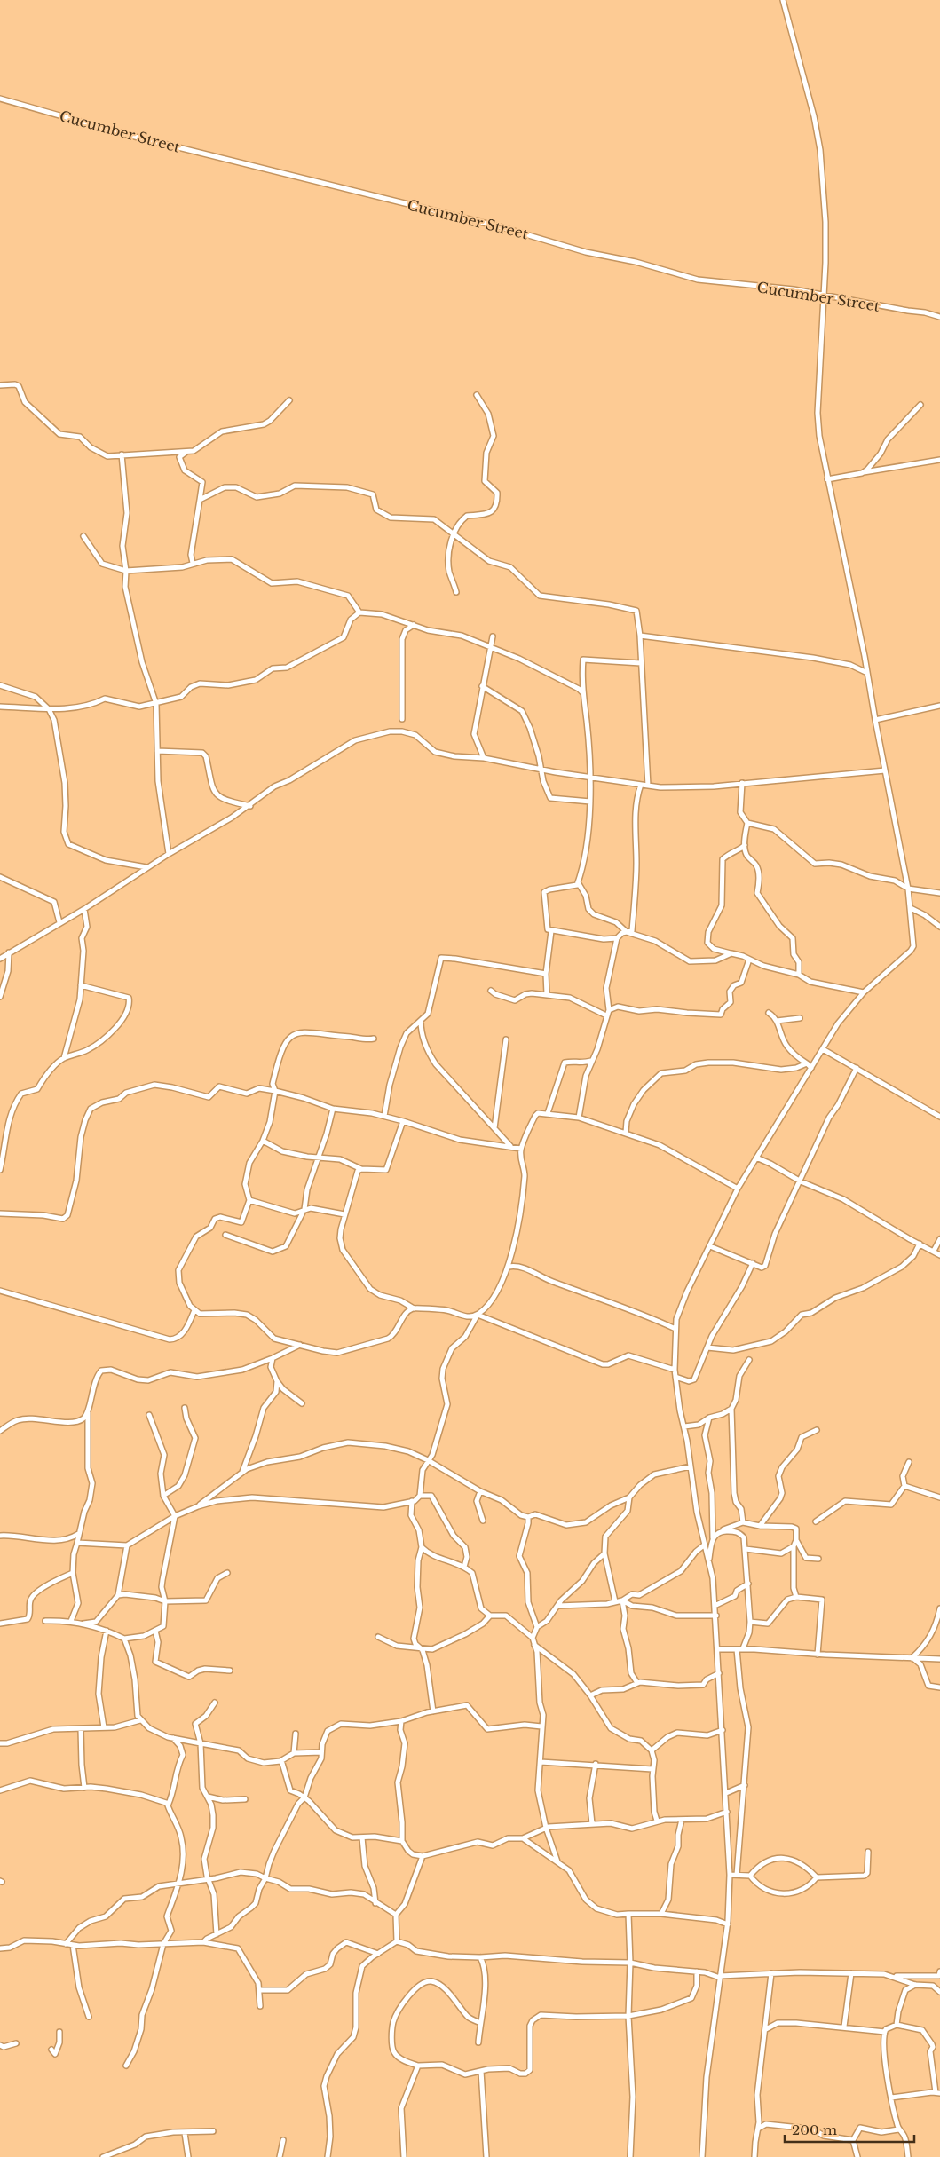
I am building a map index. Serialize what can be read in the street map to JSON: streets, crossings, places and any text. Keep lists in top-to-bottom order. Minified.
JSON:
{"streets":{"street":["Cucumber Street"]},"scale_bar":"200 m"}
